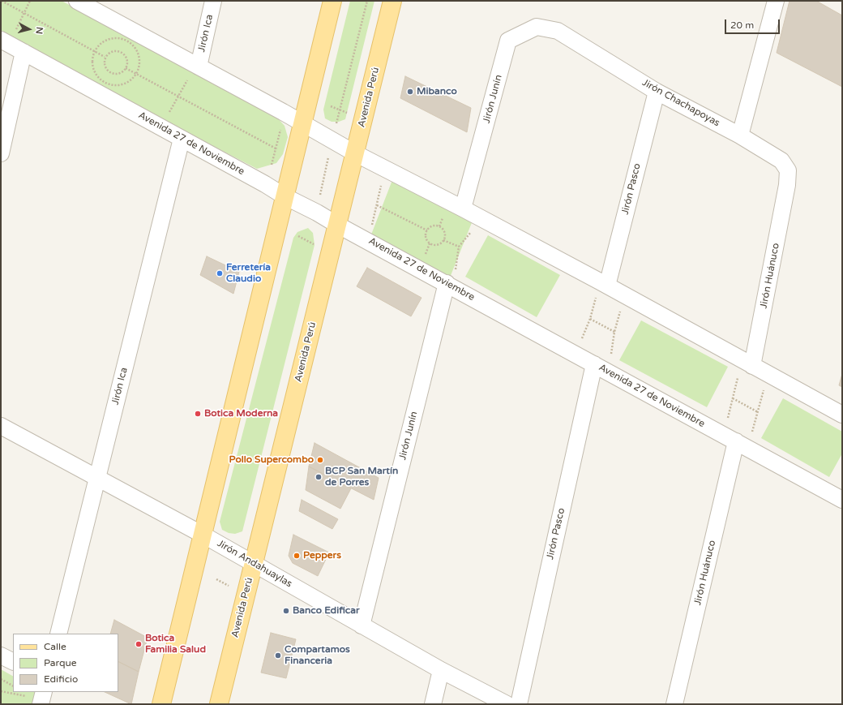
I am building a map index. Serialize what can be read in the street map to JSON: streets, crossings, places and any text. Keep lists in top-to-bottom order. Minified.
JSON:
{"streets":{"main road":["Avenida Perú"],"street":["Jirón Ica","Jirón Junín","Jirón Chachapoyas","Avenida 27 de Noviembre","Jirón Pasco","Jirón Huánuco","Jirón Andahuaylas"]},"crossings":[["Jirón Ica","Avenida 27 de Noviembre"],["Jirón Ica","Jirón Andahuaylas"],["Avenida Perú","Avenida 27 de Noviembre"],["Avenida Perú","Jirón Andahuaylas"],["Jirón Junín","Jirón Chachapoyas"],["Jirón Junín","Avenida 27 de Noviembre"],["Jirón Junín","Jirón Andahuaylas"],["Jirón Chachapoyas","Jirón Pasco"],["Jirón Chachapoyas","Jirón Huánuco"],["Avenida 27 de Noviembre","Jirón Pasco"],["Avenida 27 de Noviembre","Jirón Huánuco"]],"places":["Mibanco","Ferretería Claudio","Botica Moderna","Pollo Supercombo","BCP San Martín de Porres","Peppers","Banco Edificar","Botica Familia Salud","Compartamos Financeria"],"legend":["Calle","Parque","Edificio"],"scale_bar":"20 m","north":"right"}
